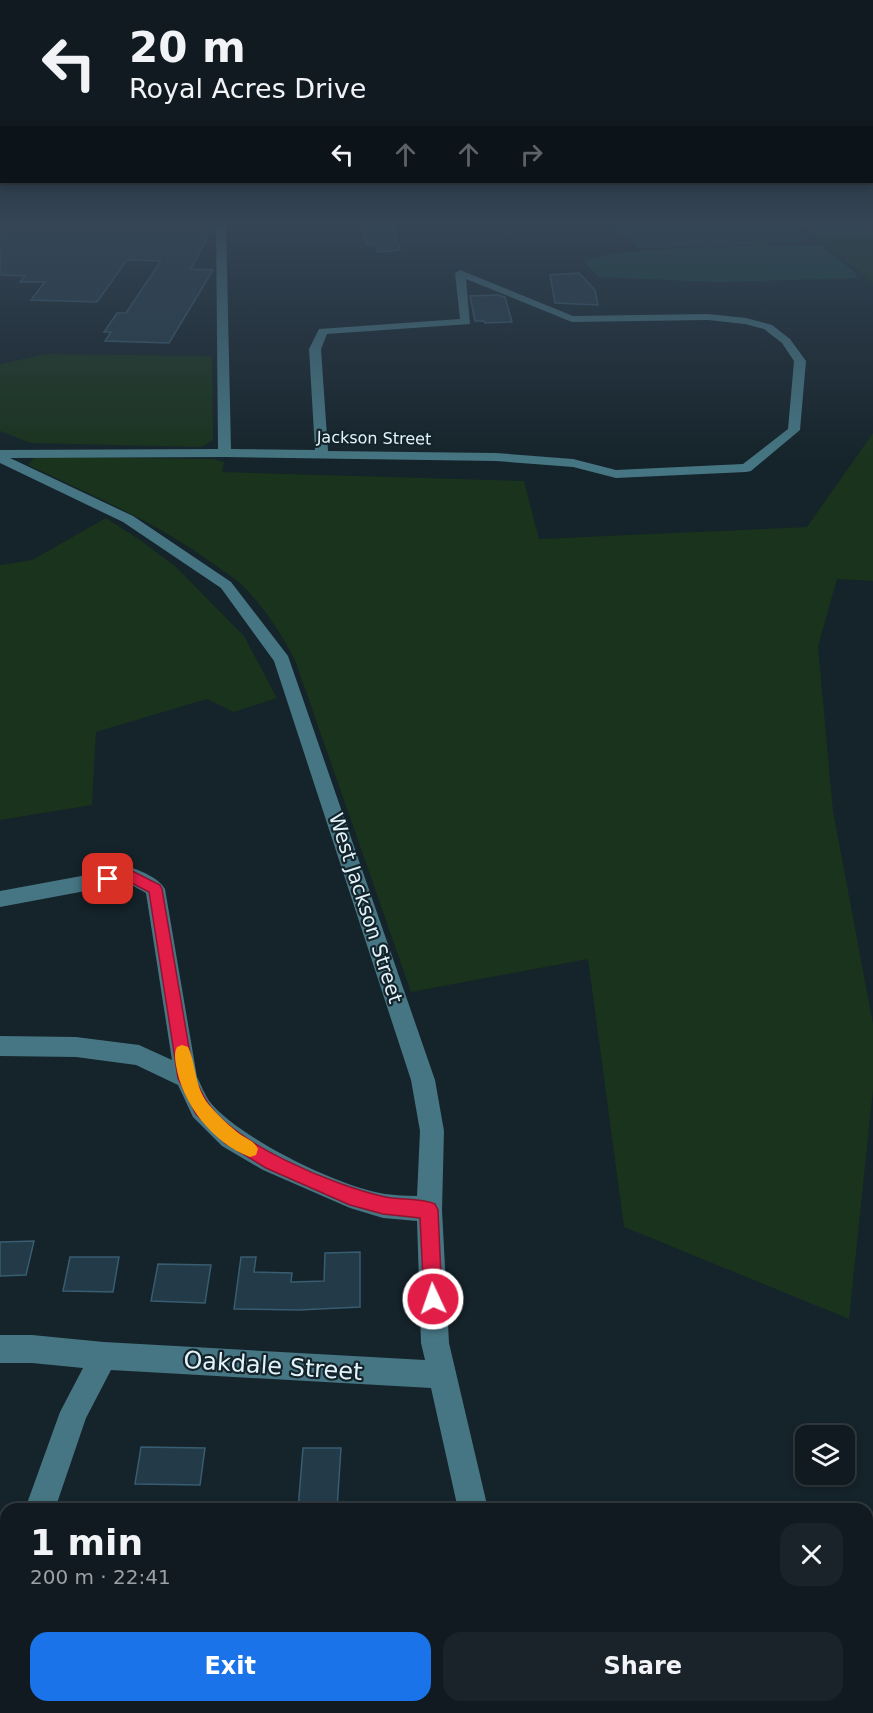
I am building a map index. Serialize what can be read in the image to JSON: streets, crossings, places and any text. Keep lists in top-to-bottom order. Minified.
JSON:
{"streets":{"street":["Jackson Street","West Jackson Street","Oakdale Street"]},"crossings":[["Jackson Street","West Jackson Street"],["West Jackson Street","Oakdale Street"]],"page":{"turn":["20 m","Royal Acres Drive"],"heading":["1 min","200 m · 22:41"],"buttons":["Exit","Share"]}}
